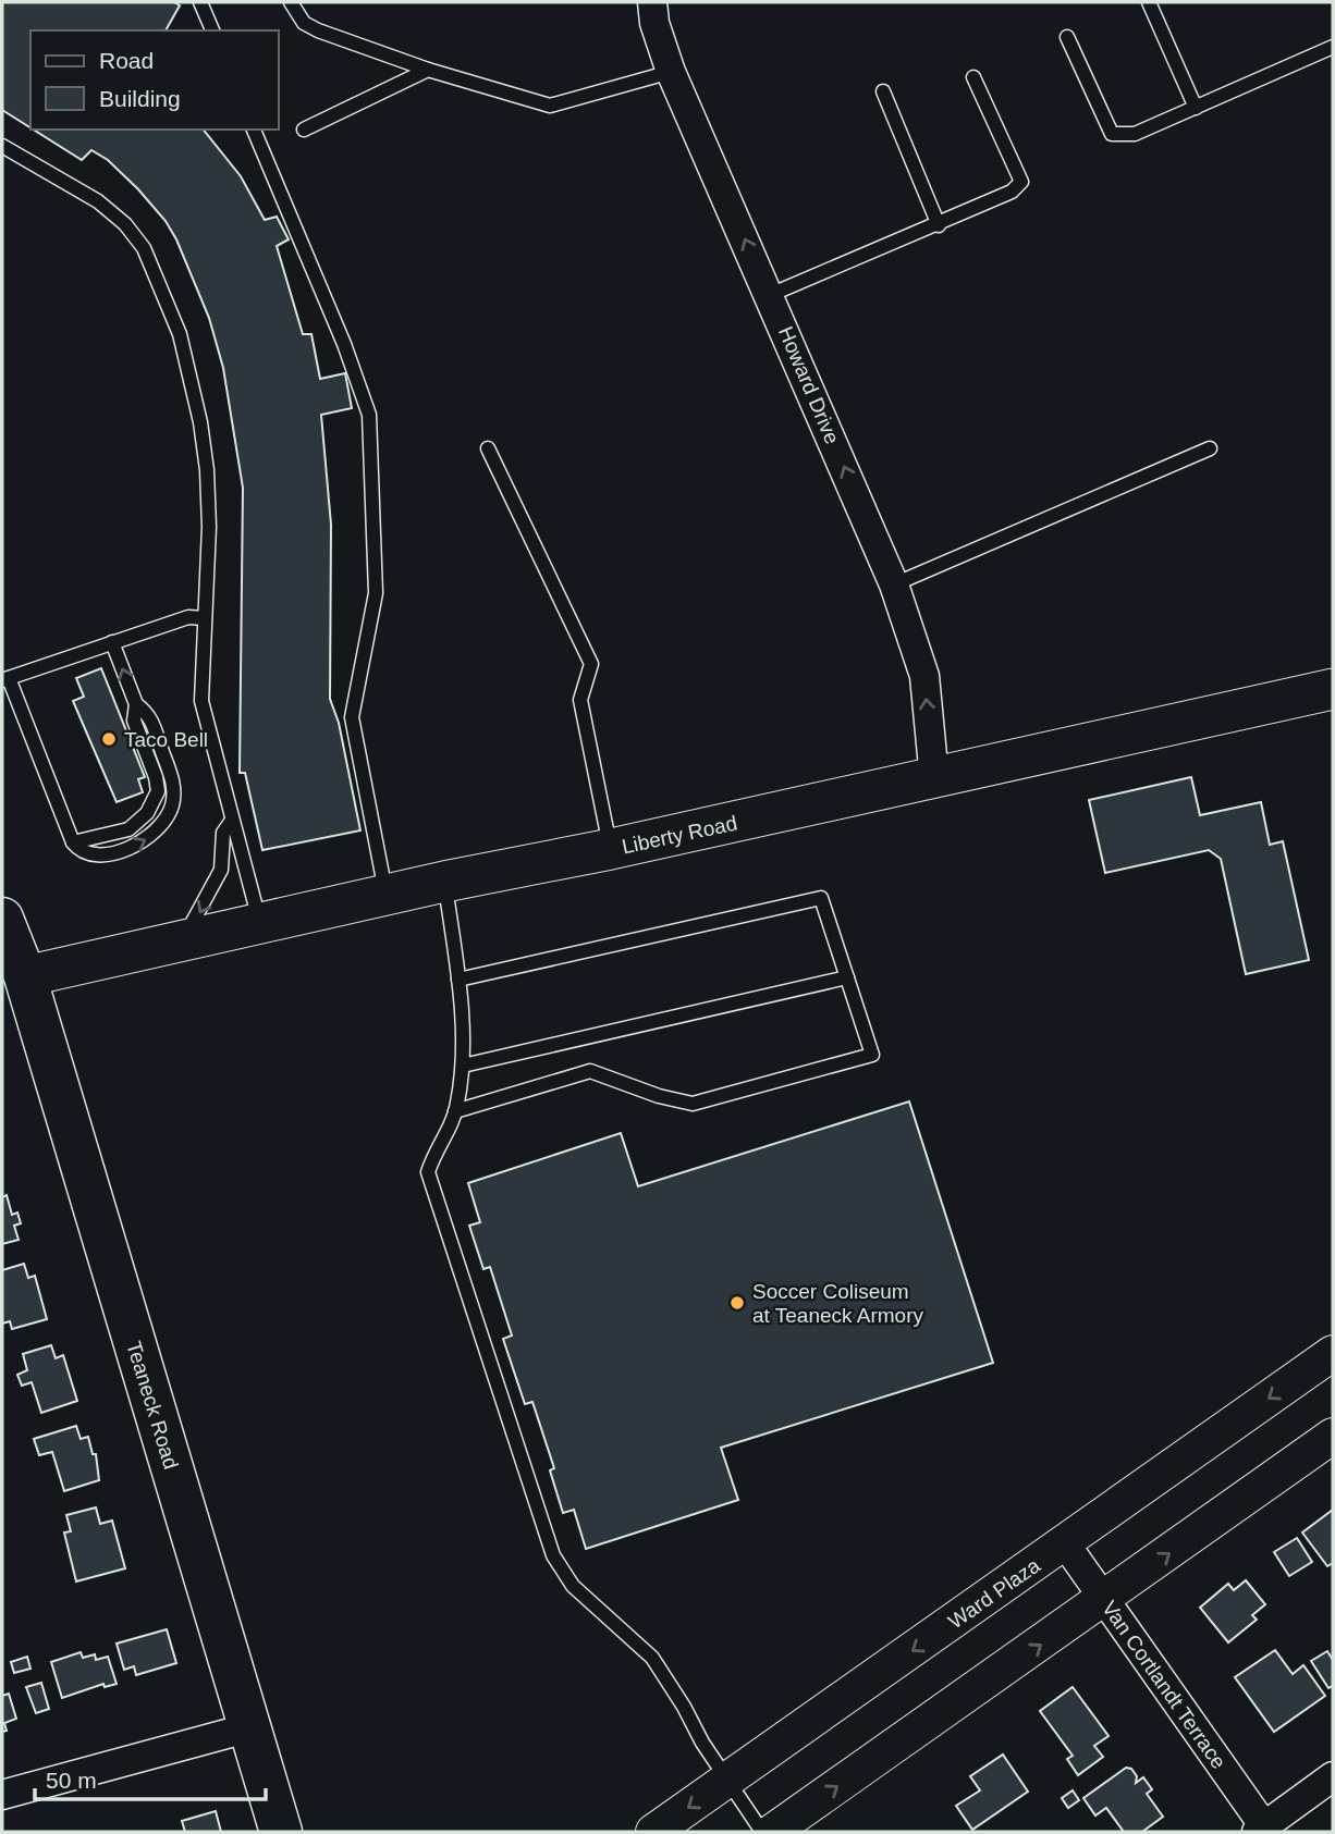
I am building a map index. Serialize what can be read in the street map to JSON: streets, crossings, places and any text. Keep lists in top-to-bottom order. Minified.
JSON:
{"streets":{"main road":["Liberty Road","Teaneck Road"],"street":["Howard Drive","Ward Plaza","Van Cortlandt Terrace"]},"crossings":[["Howard Drive","Liberty Road"],["Liberty Road","Teaneck Road"],["Ward Plaza","Van Cortlandt Terrace"]],"one_way":["Howard Drive"],"places":["Taco Bell","Soccer Coliseum at Teaneck Armory"],"legend":["Road","Building"],"scale_bar":"50 m"}
